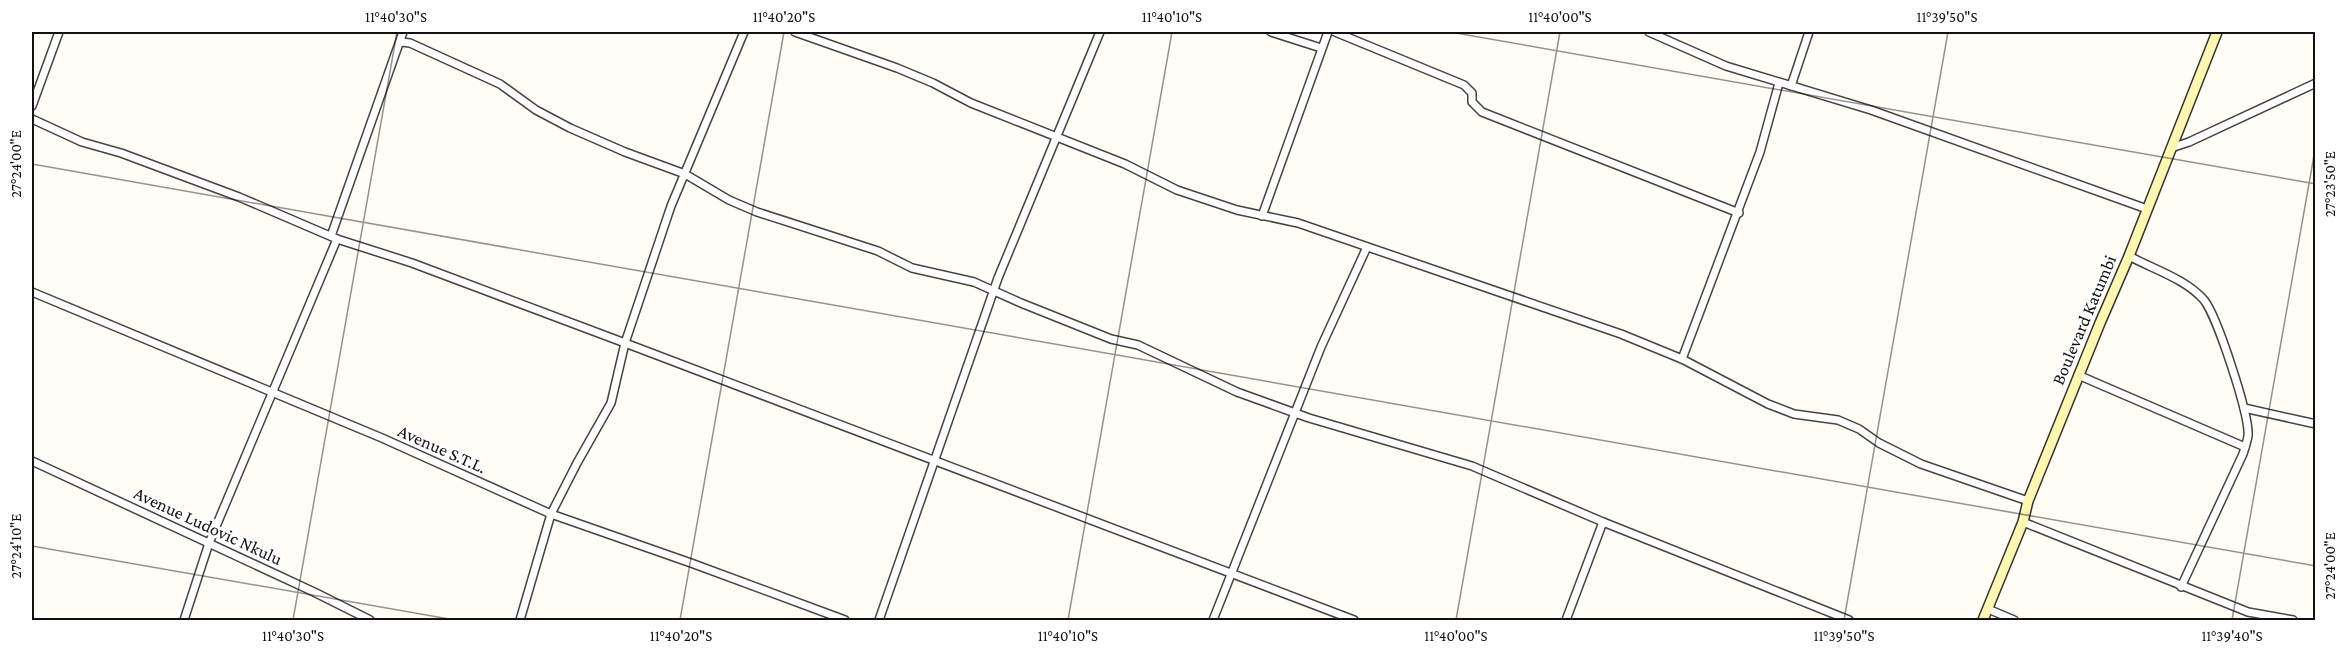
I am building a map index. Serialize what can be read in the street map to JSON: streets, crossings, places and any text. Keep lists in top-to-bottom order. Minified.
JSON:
{"streets":{"street":["Boulevard Katumbi","Avenue S.T.L.","Avenue Ludovic Nkulu"]},"coordinates":["11°40'30\"S","11°40'20\"S","11°40'10\"S","11°40'00\"S","11°39'50\"S","27°24'00\"E","27°23'50\"E","27°24'10\"E","11°39'40\"S"]}
